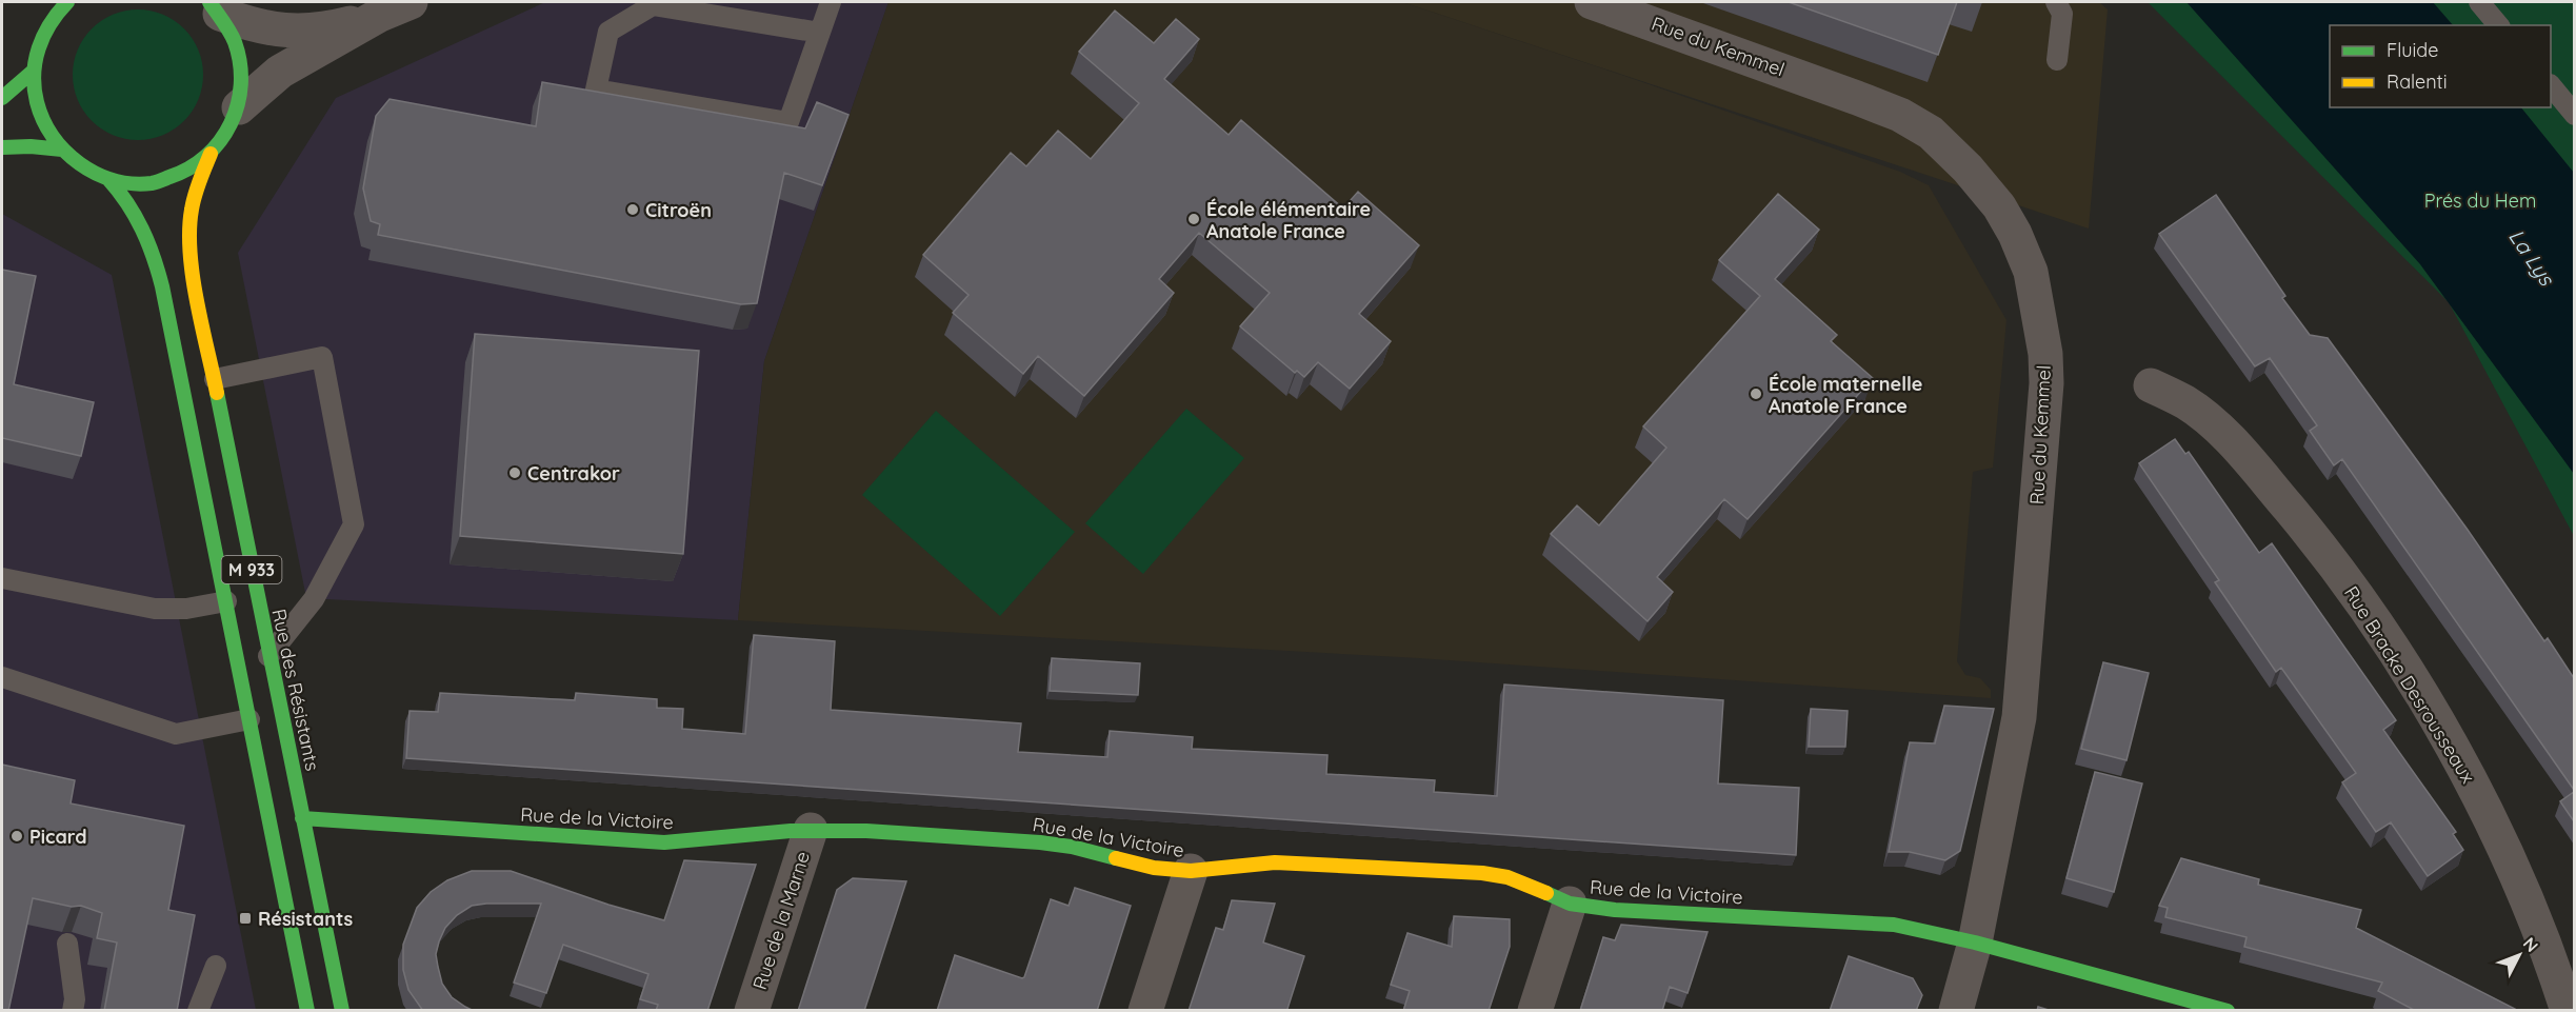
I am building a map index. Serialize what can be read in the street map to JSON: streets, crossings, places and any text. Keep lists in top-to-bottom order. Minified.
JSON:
{"streets":{"main road":["M 933","Rue des Résistants","Rue de la Victoire"],"street":["Rue du Kemmel","Rue Bracke Desrousseaux","Rue de la Marne"]},"crossings":[["Rue du Kemmel","Rue de la Victoire"],["Rue des Résistants","Rue de la Victoire"],["Rue de la Victoire","Rue de la Marne"]],"water":["La Lys"],"parks":["Prés du Hem"],"places":{"other":["Citroën","École élémentaire Anatole France","École maternelle Anatole France","Centrakor","Picard"],"transit":["Résistants"]},"legend":["Fluide","Ralenti"],"north":"top right"}
